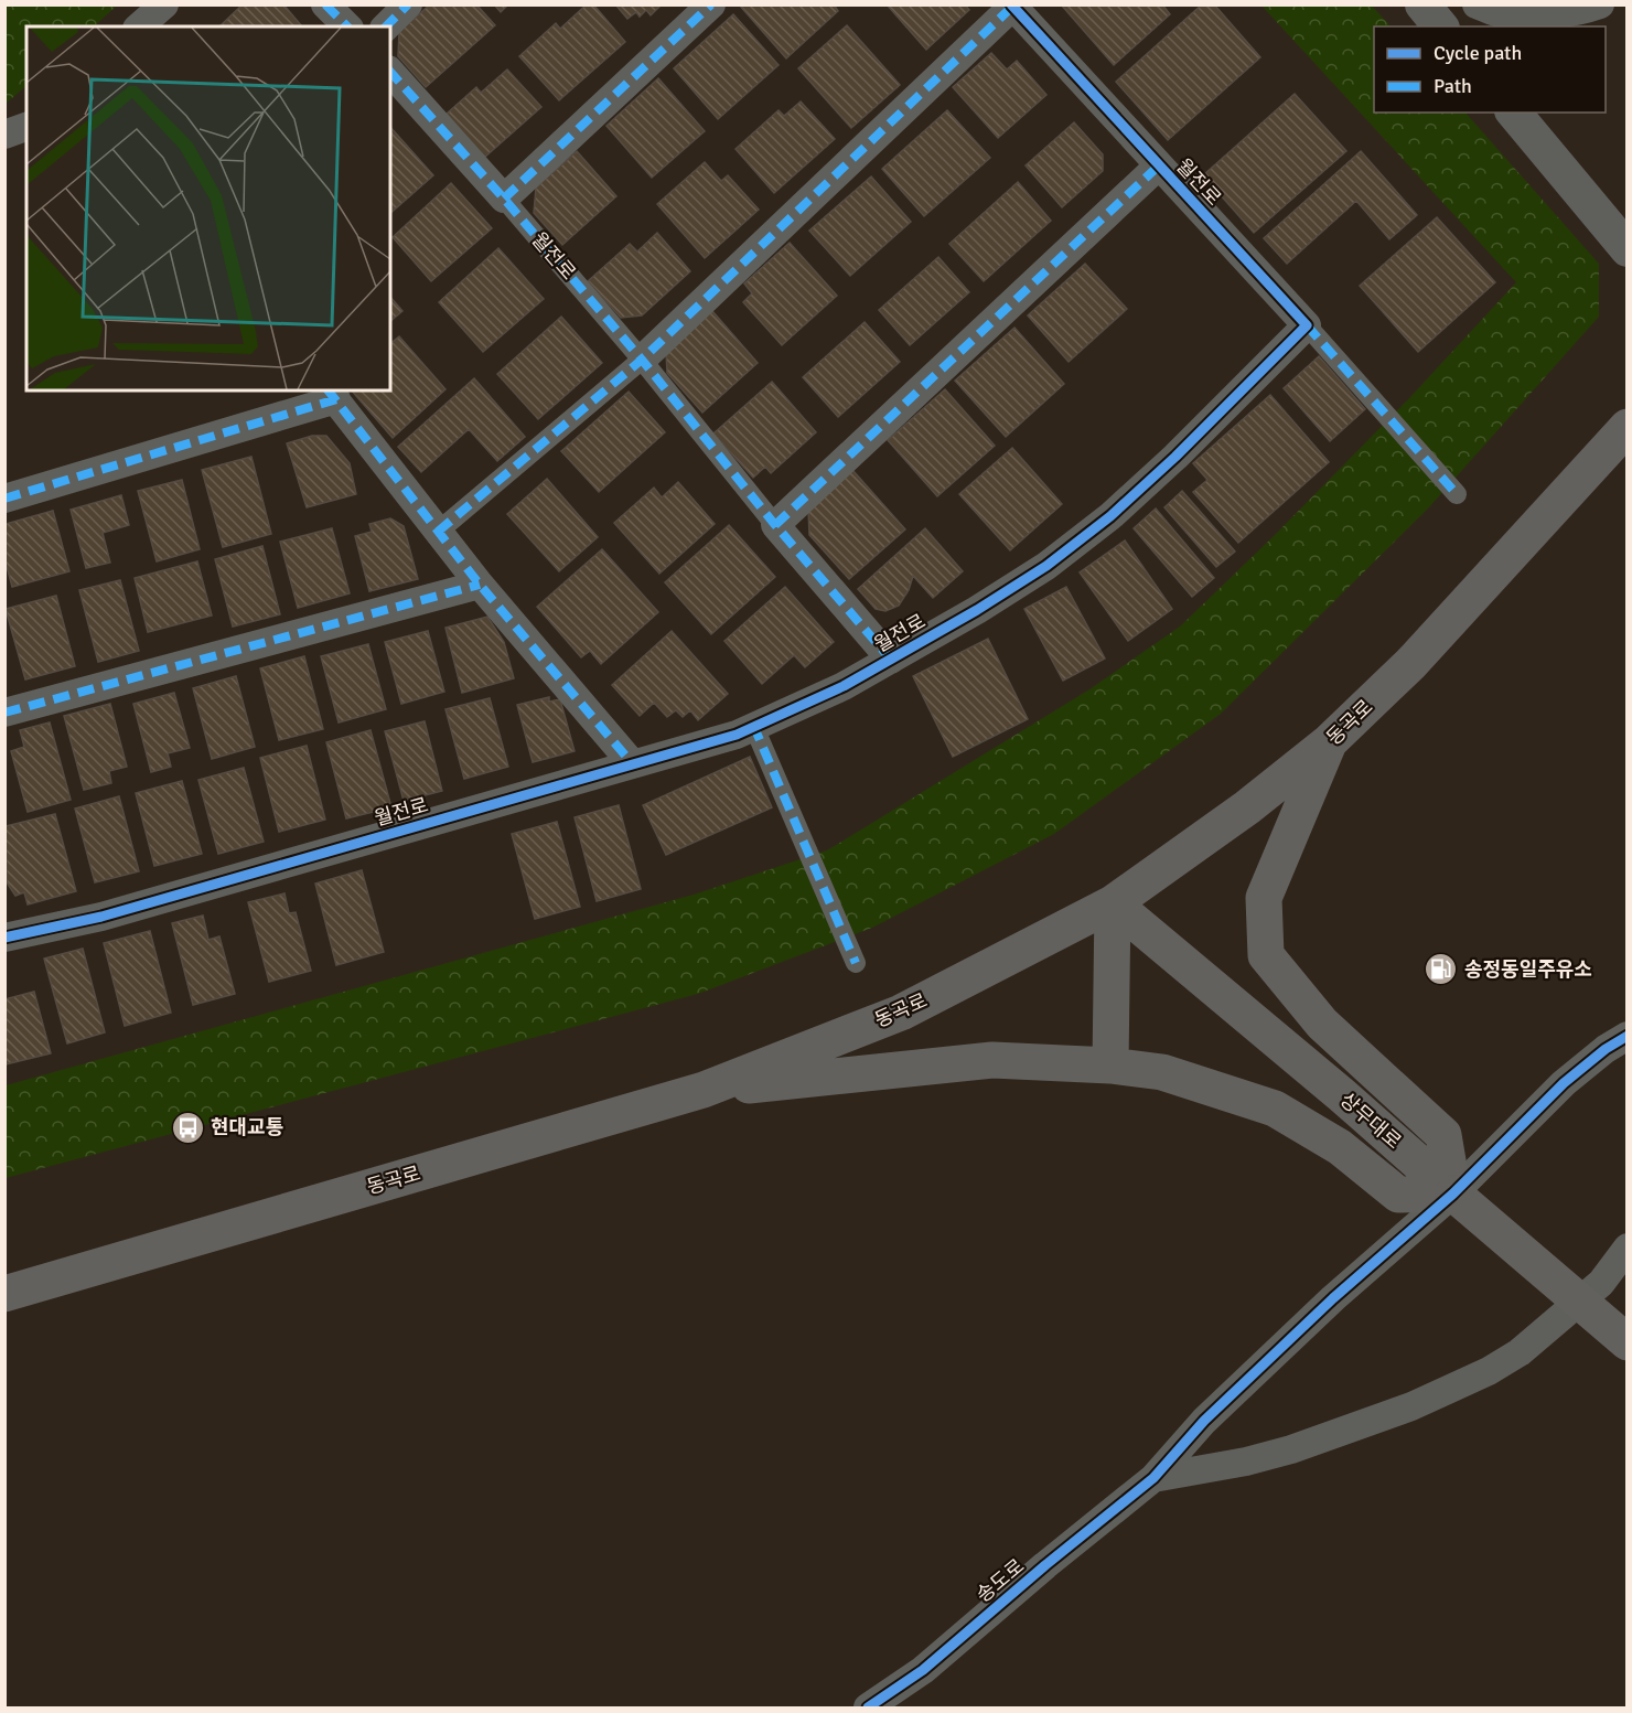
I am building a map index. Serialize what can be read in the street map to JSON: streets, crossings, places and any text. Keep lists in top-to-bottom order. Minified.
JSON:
{"streets":{"main road":["동곡로","상무대로"],"street":["월전로","송도로"]},"crossings":[["동곡로","상무대로"],["상무대로","송도로"]],"places":{"fuel station":["송정동일주유소"],"bus stop":["현대교통"]},"legend":["Cycle path","Path"]}
